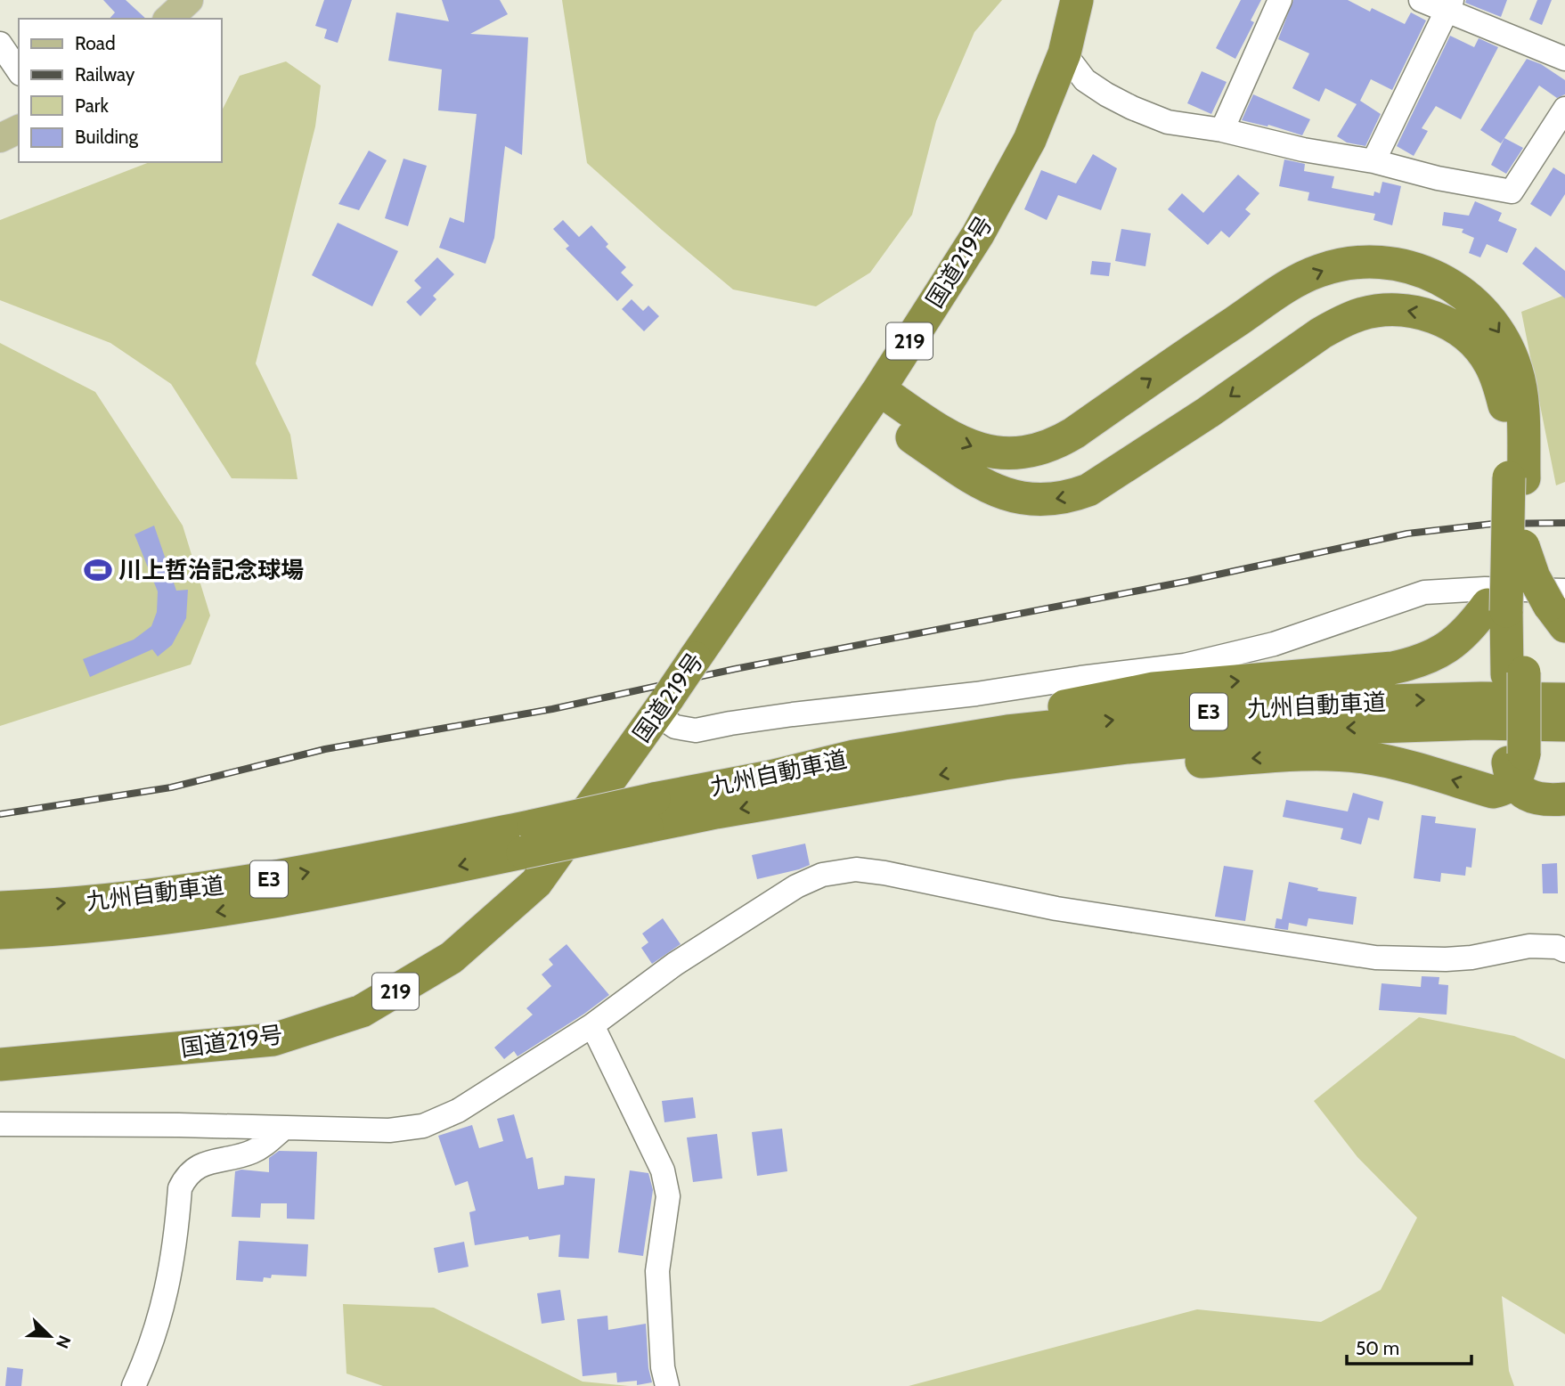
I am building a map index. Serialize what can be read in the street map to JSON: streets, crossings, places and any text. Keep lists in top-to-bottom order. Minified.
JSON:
{"streets":{"highway":["国道219号","219","九州自動車道","E3"]},"places":{"sports":["川上哲治記念球場"]},"legend":["Road","Railway","Park","Building"],"scale_bar":"50 m","north":"bottom right"}
